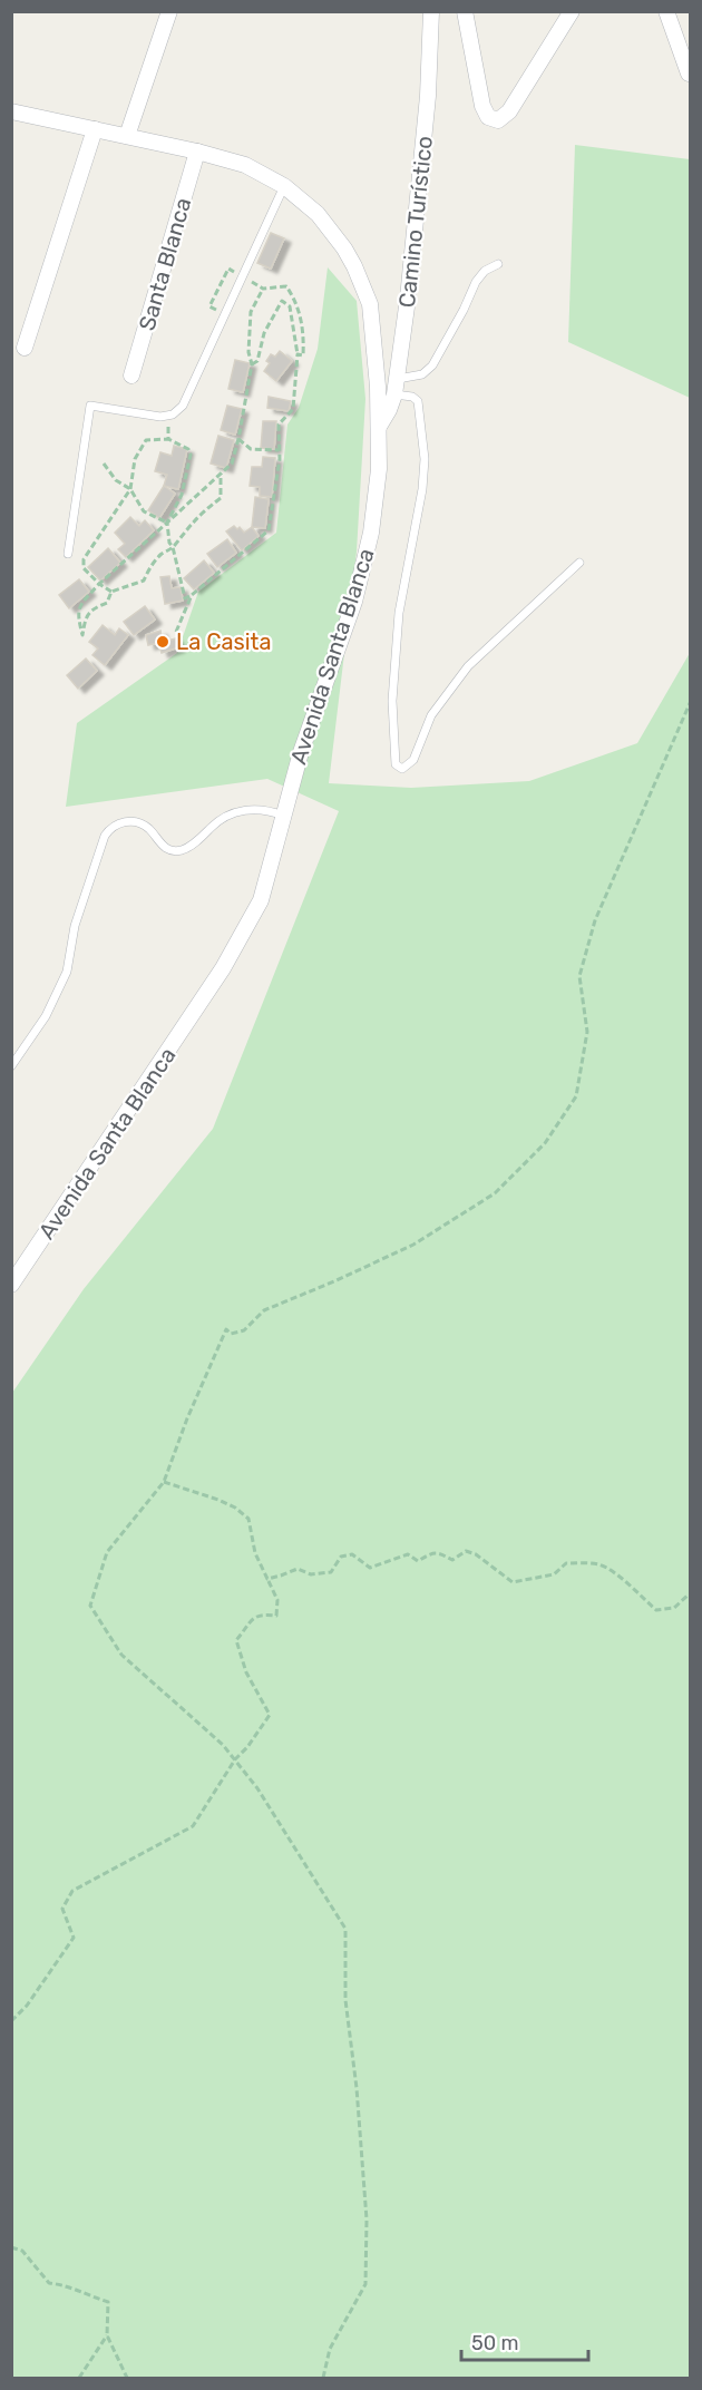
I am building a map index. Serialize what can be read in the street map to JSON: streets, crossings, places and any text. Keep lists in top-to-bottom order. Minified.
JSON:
{"streets":{"street":["Camino Turístico","Santa Blanca","Avenida Santa Blanca"]},"crossings":[["Camino Turístico","Avenida Santa Blanca"],["Santa Blanca","Avenida Santa Blanca"]],"places":["La Casita"],"scale_bar":"50 m"}
